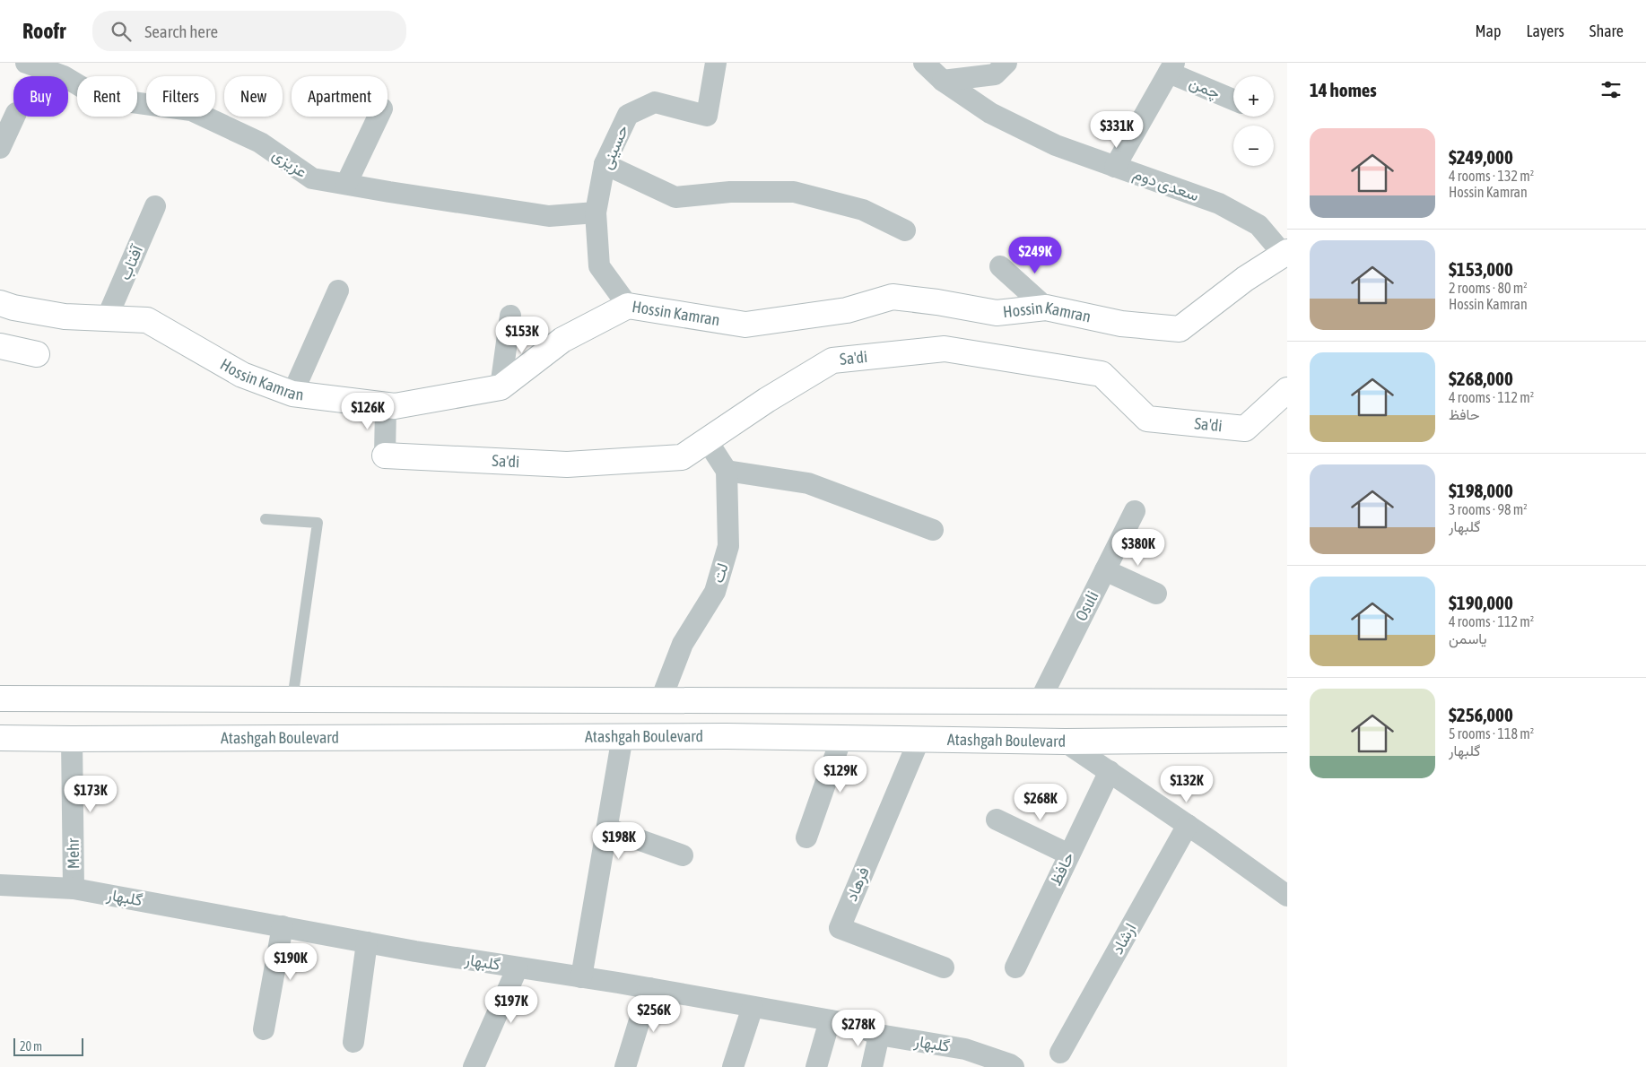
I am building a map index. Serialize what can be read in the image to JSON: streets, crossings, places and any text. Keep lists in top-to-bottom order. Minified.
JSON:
{"streets":{"main road":["Hossin Kamran","Sa'di","Atashgah Boulevard"],"street":["چمن","حسینی","عزیزی","سعدی دوم","آفتاب","لت","Osuli","Mehr","حافظ","فرهاد","گلبهار","ارشاد"]},"crossings":[["حسینی","عزیزی"],["حسینی","Hossin Kamran"],["سعدی دوم","Hossin Kamran"],["آفتاب","Hossin Kamran"],["Atashgah Boulevard","Mehr"],["Atashgah Boulevard","فرهاد"],["Mehr","گلبهار"]],"scale_bar":"20 m","page":{"header":"Roofr","search":"Search here","nav":["Map","Layers","Share"],"heading":"14 homes","map_buttons":["+","−"],"chip":["Buy","Rent","Filters","New","Apartment"],"price":["$331K","$249K","$153K","$126K","$380K","$129K","$132K","$173K","$268K","$198K","$190K","$197K","$256K","$278K"],"list":[{"name":"$249,000","note":"4 rooms · 132 m² · Hossin Kamran"},{"name":"$153,000","note":"2 rooms · 80 m² · Hossin Kamran"},{"name":"$268,000","note":"4 rooms · 112 m² · حافظ"},{"name":"$198,000","note":"3 rooms · 98 m² · گلبهار"},{"name":"$190,000","note":"4 rooms · 112 m² · یاسمن"},{"name":"$256,000","note":"5 rooms · 118 m² · گلبهار"}],"scale":"20 m"}}
